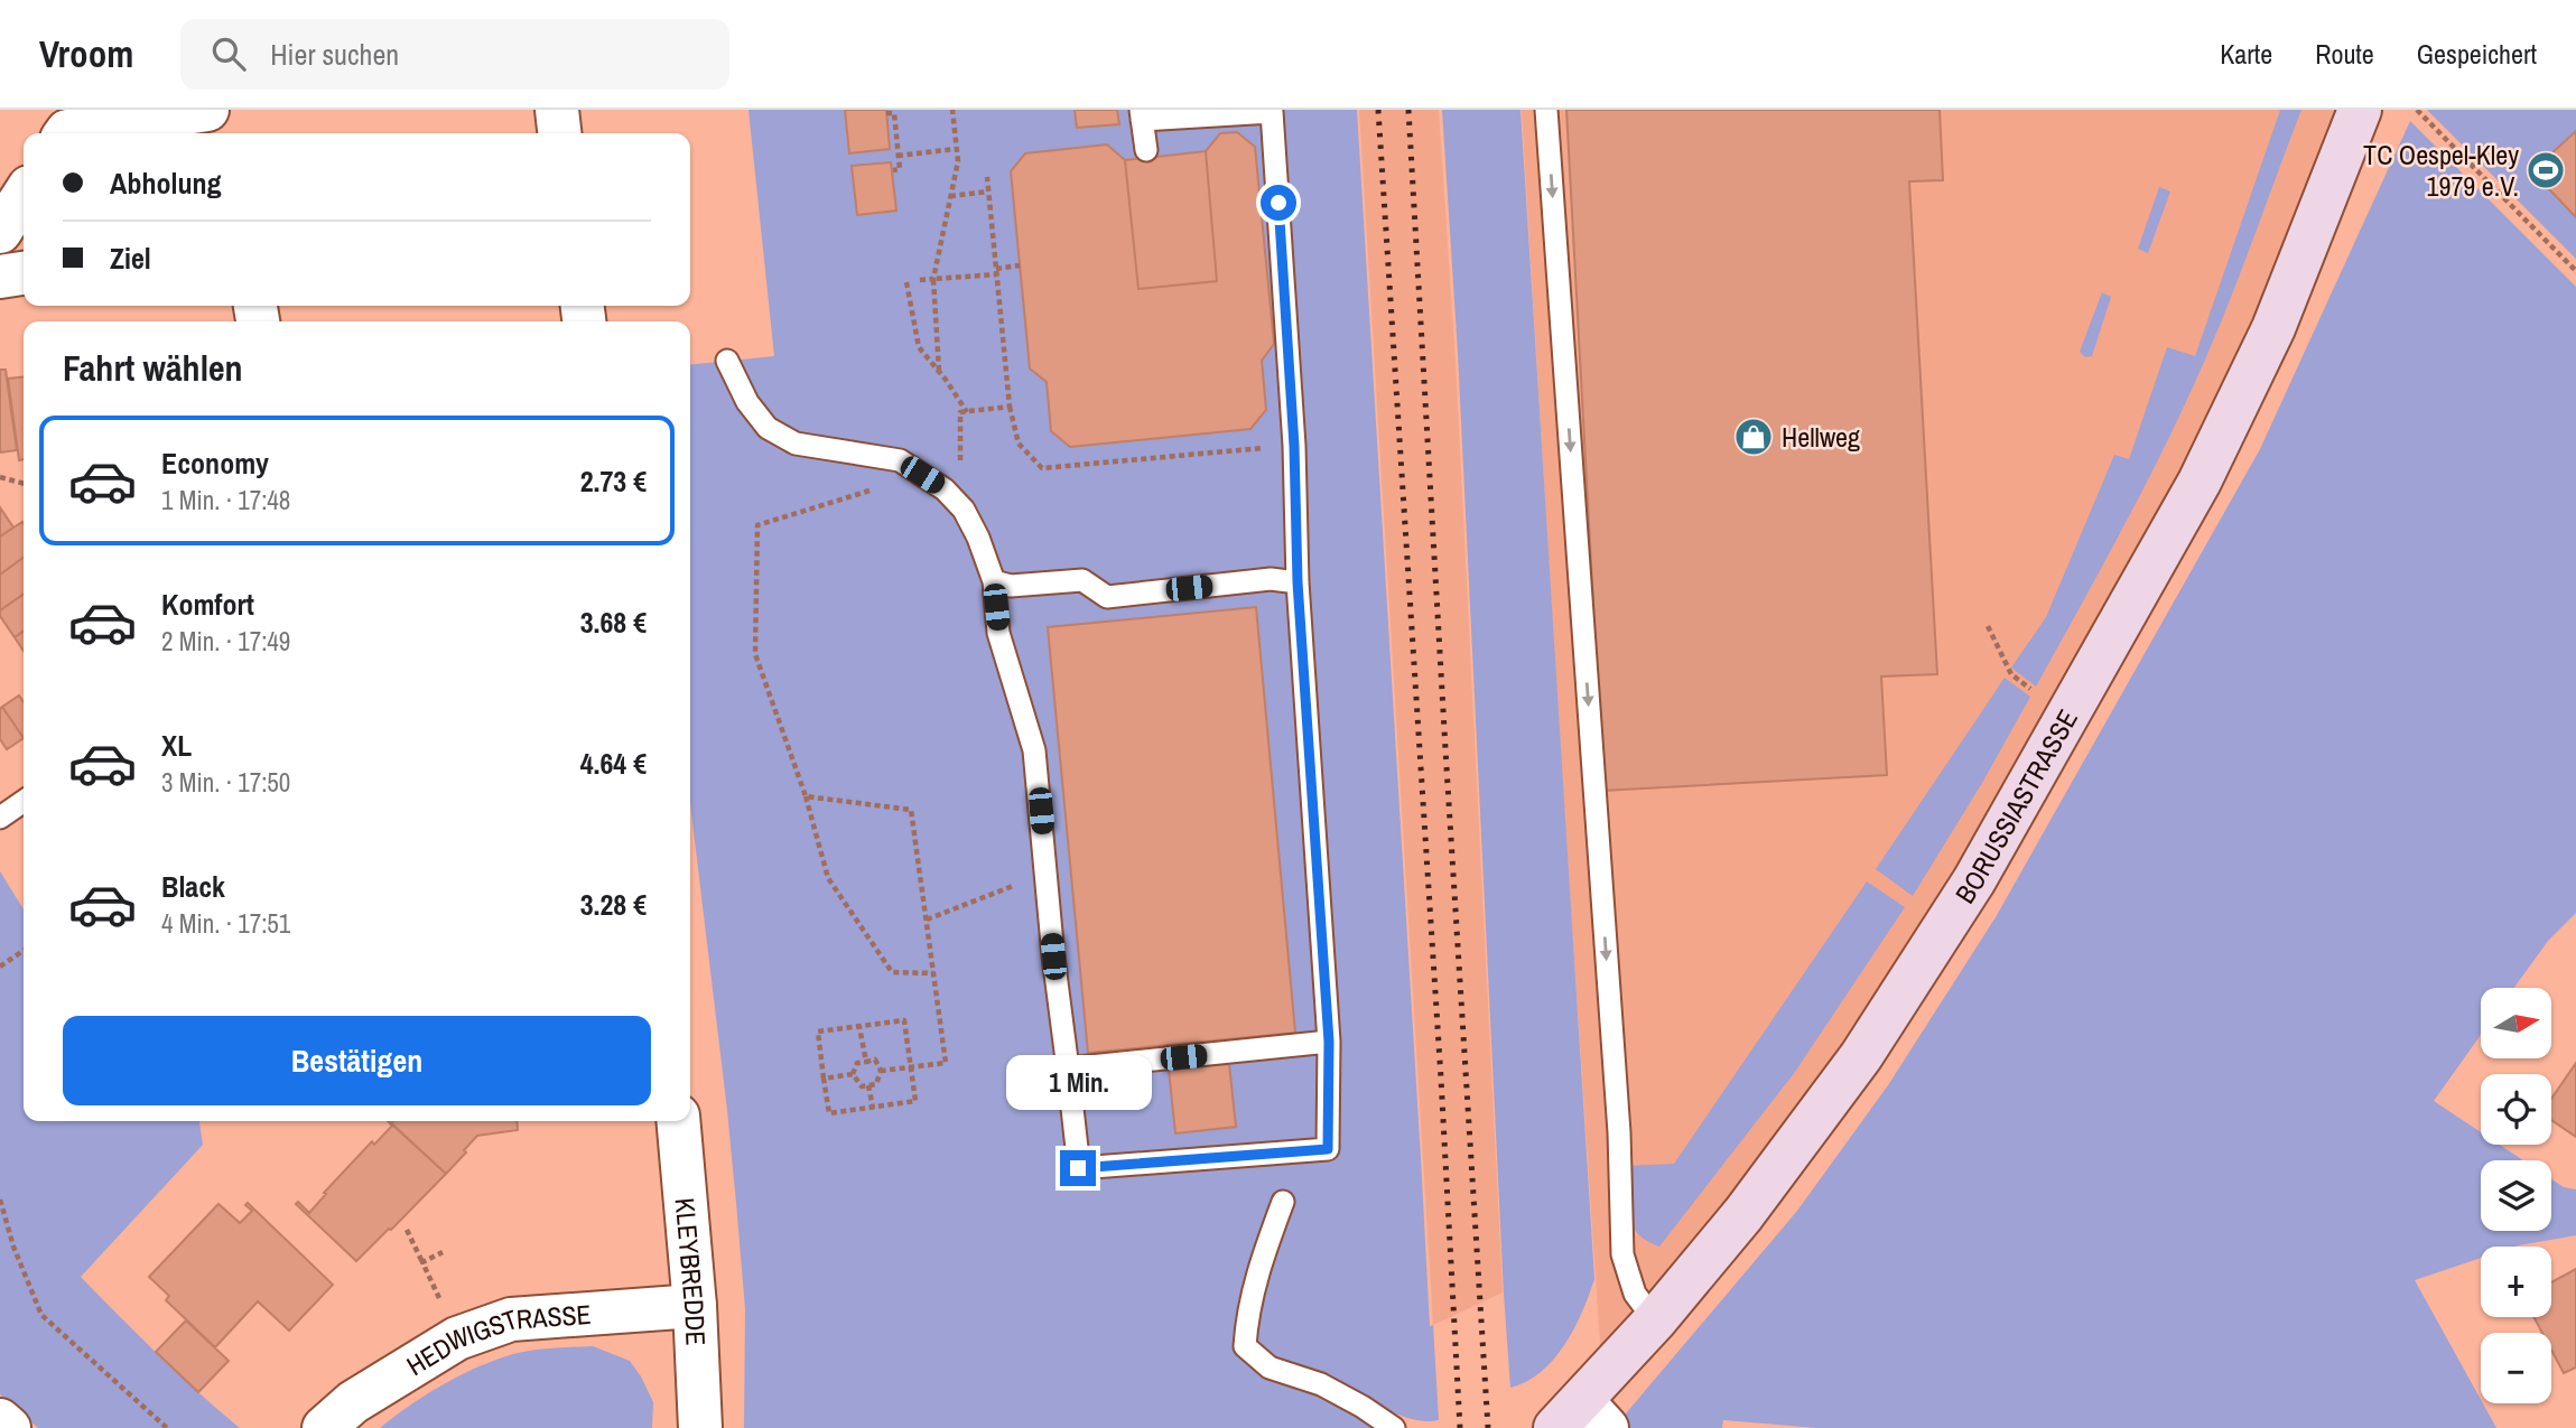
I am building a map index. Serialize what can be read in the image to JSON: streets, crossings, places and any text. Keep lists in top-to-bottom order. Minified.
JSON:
{"streets":{"main road":["BORUSSIASTRASSE"],"street":["KLEYBREDDE","HEDWIGSTRASSE"]},"crossings":[["KLEYBREDDE","HEDWIGSTRASSE"]],"places":{"sports":["TC Oespel-Kley 1979 e.V."],"shop":["Hellweg"]},"north":"right","page":{"header":"Vroom","search":"Hier suchen","nav":["Karte","Route","Gespeichert"],"banner":["Abholung","Ziel"],"heading":"Fahrt wählen","list":[{"name":"Economy","note":"1 Min. · 17:48","value":"2.73 €"},{"name":"Komfort","note":"2 Min. · 17:49","value":"3.68 €"},{"name":"XL","note":"3 Min. · 17:50","value":"4.64 €"},{"name":"Black","note":"4 Min. · 17:51","value":"3.28 €"}],"map_buttons":["+","−"],"buttons":"Bestätigen","bubble":"1 Min."}}
